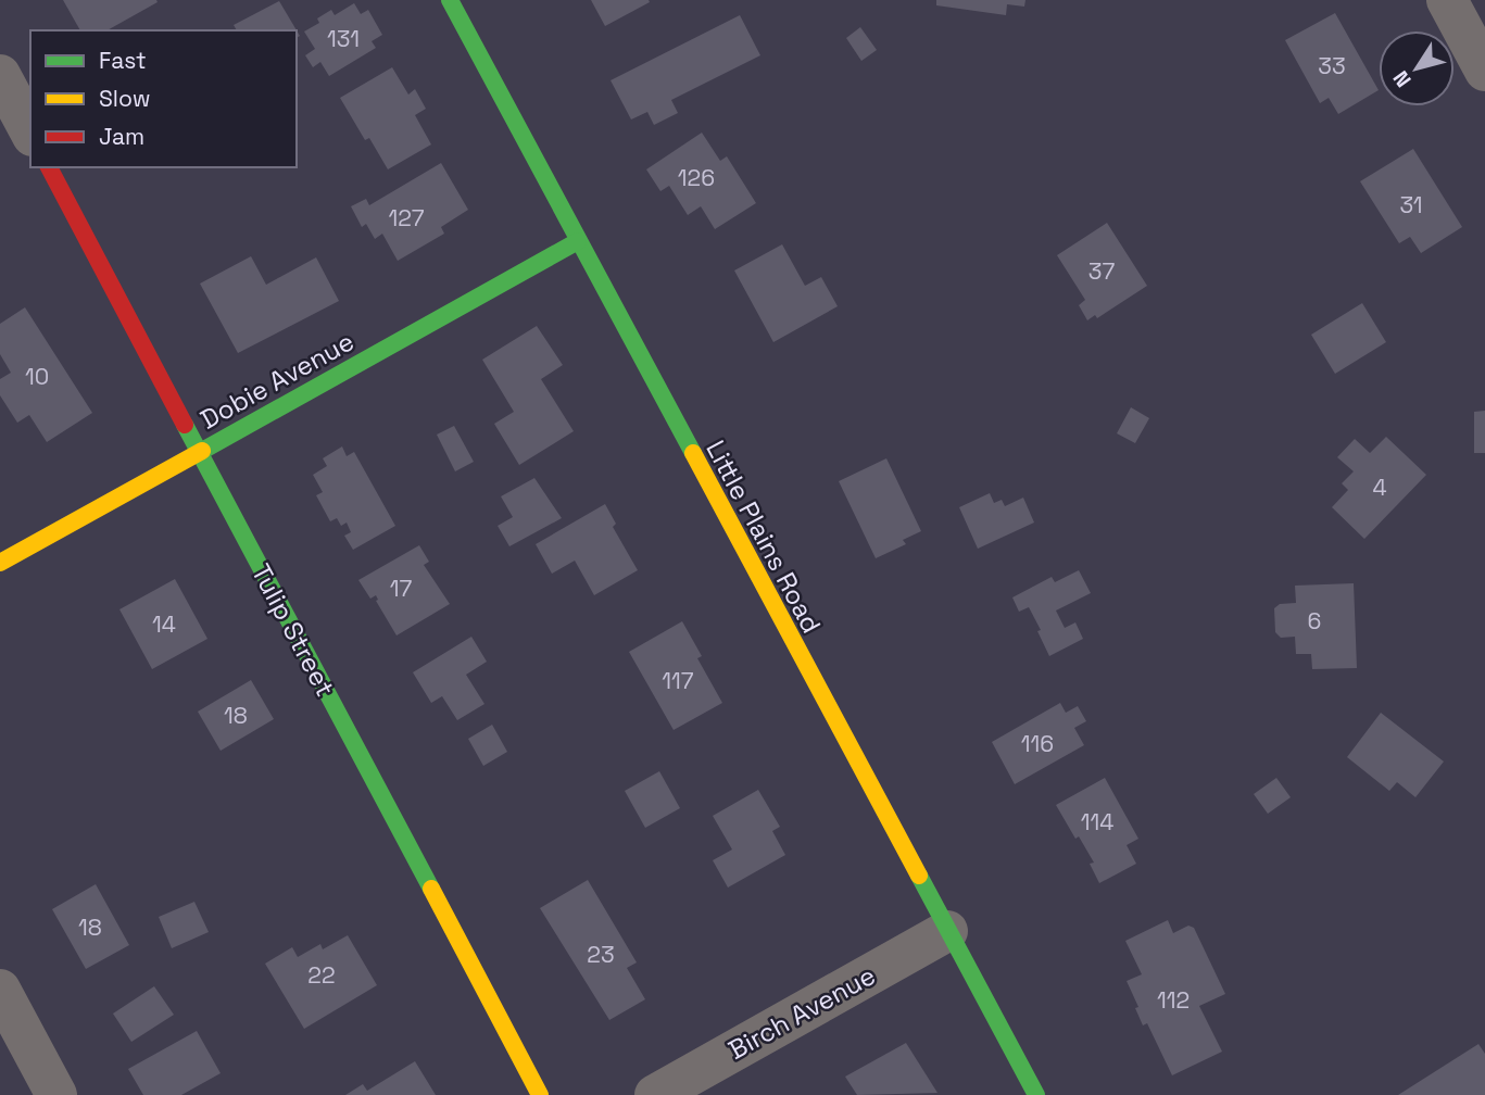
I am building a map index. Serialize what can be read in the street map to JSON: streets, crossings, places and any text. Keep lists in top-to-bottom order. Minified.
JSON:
{"streets":{"street":["Dobie Avenue","Little Plains Road","Tulip Street","Birch Avenue"]},"crossings":[["Dobie Avenue","Little Plains Road"],["Dobie Avenue","Tulip Street"],["Little Plains Road","Birch Avenue"]],"house_numbers":["131","33","126","31","127","37","10","4","17","6","14","117","18","116","114","18","23","22","112"],"legend":["Fast","Slow","Jam"],"north":"bottom left"}
